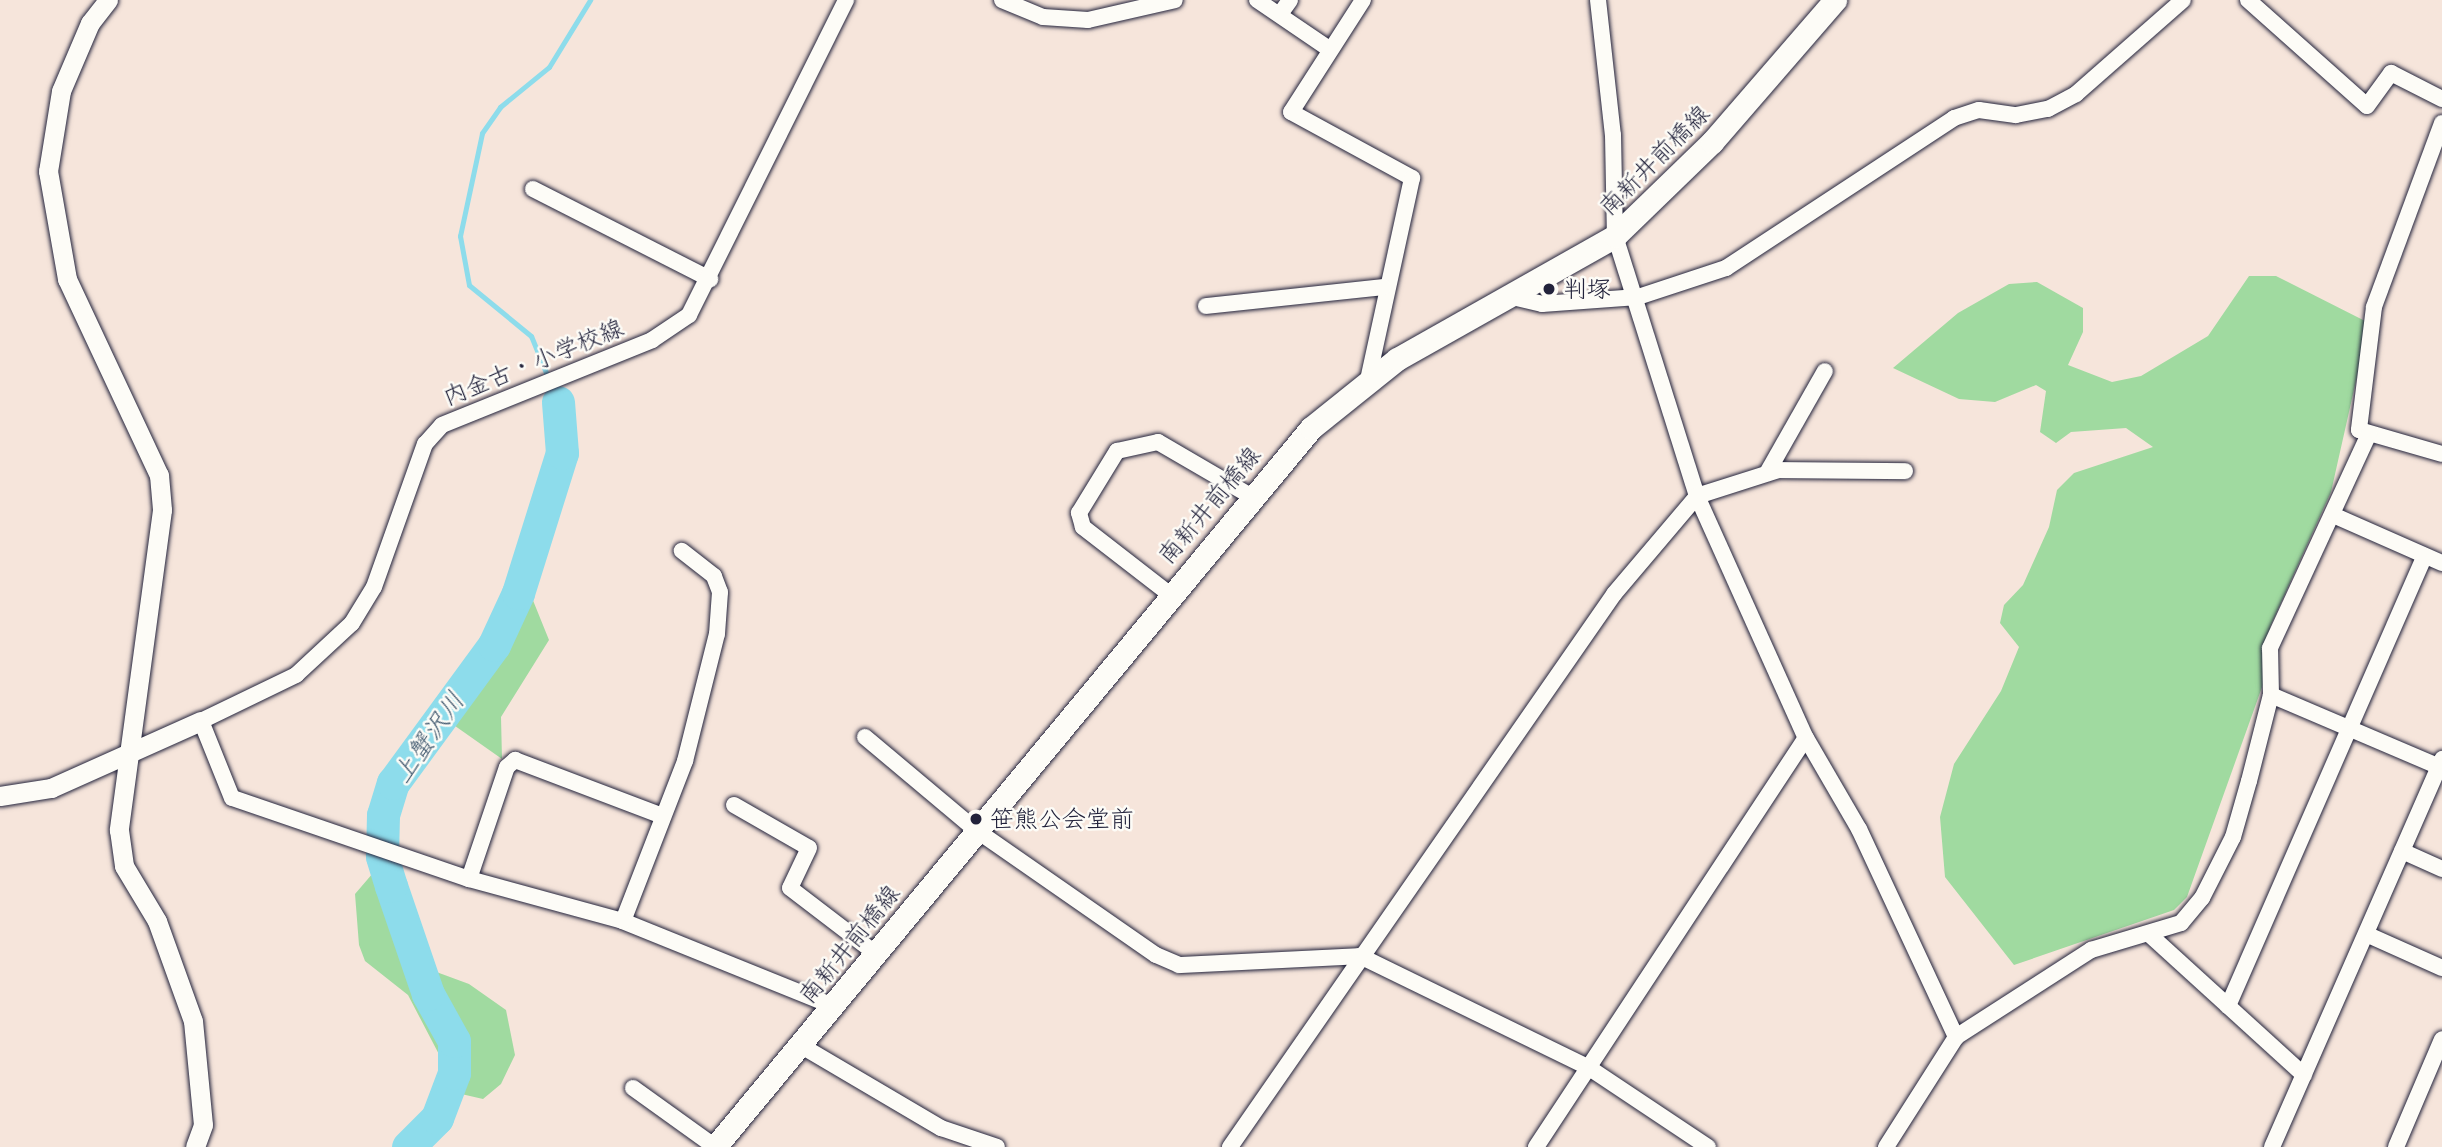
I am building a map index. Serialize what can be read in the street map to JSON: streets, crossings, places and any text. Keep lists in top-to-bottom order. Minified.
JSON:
{"streets":{"main road":["南新井前橋線"],"street":["内金古・小学校線"]},"water":["上蟹沢川"],"places":["判塚","笹熊公会堂前"]}
